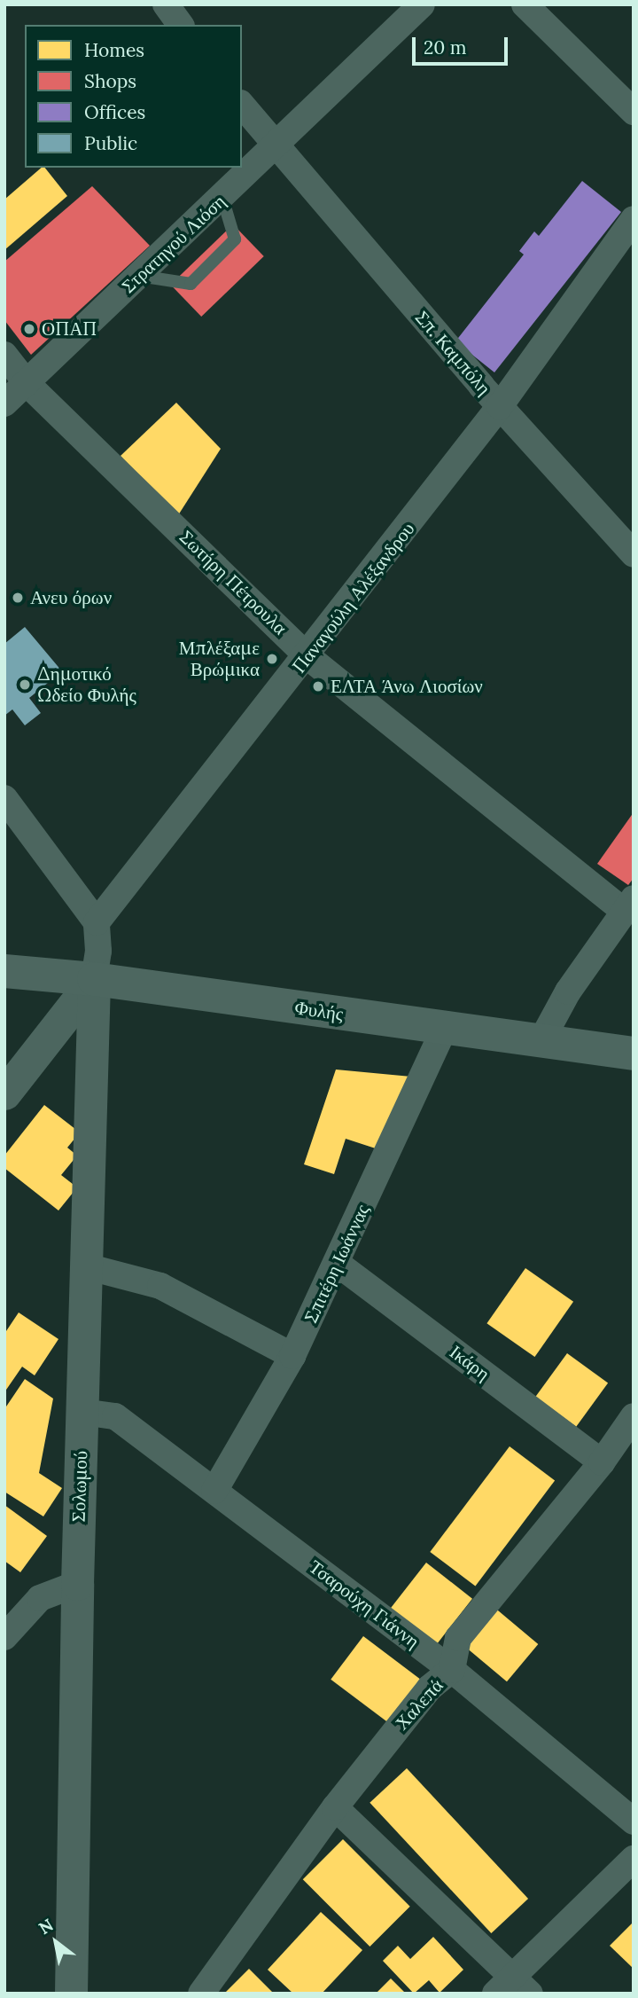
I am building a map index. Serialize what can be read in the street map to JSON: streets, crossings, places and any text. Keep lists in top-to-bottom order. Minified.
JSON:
{"streets":{"main road":["Φυλής"],"street":["Στρατηγού Λιόση","Σπ. Καμπόλη","Σωτήρη Πέτρουλα","Παναγούλη Αλέξανδρου","Σπιτέρη Ιωάννας","Ικάρη","Σολωμού","Τσαρούχη Γιάννη","Χαλεπά"]},"crossings":[["Στρατηγού Λιόση","Σπ. Καμπόλη"],["Στρατηγού Λιόση","Σωτήρη Πέτρουλα"],["Σπ. Καμπόλη","Παναγούλη Αλέξανδρου"],["Σωτήρη Πέτρουλα","Παναγούλη Αλέξανδρου"],["Φυλής","Σπιτέρη Ιωάννας"],["Φυλής","Σολωμού"],["Σπιτέρη Ιωάννας","Ικάρη"],["Σπιτέρη Ιωάννας","Τσαρούχη Γιάννη"],["Ικάρη","Χαλεπά"],["Σολωμού","Τσαρούχη Γιάννη"],["Τσαρούχη Γιάννη","Χαλεπά"]],"places":["ΟΠΑΠ","Ανευ όρων","Μπλέξαμε Βρώμικα","Δημοτικό Ωδείο Φυλής","ΕΛΤΑ Άνω Λιοσίων"],"legend":["Homes","Shops","Offices","Public"],"scale_bar":"20 m","north":"top left"}
